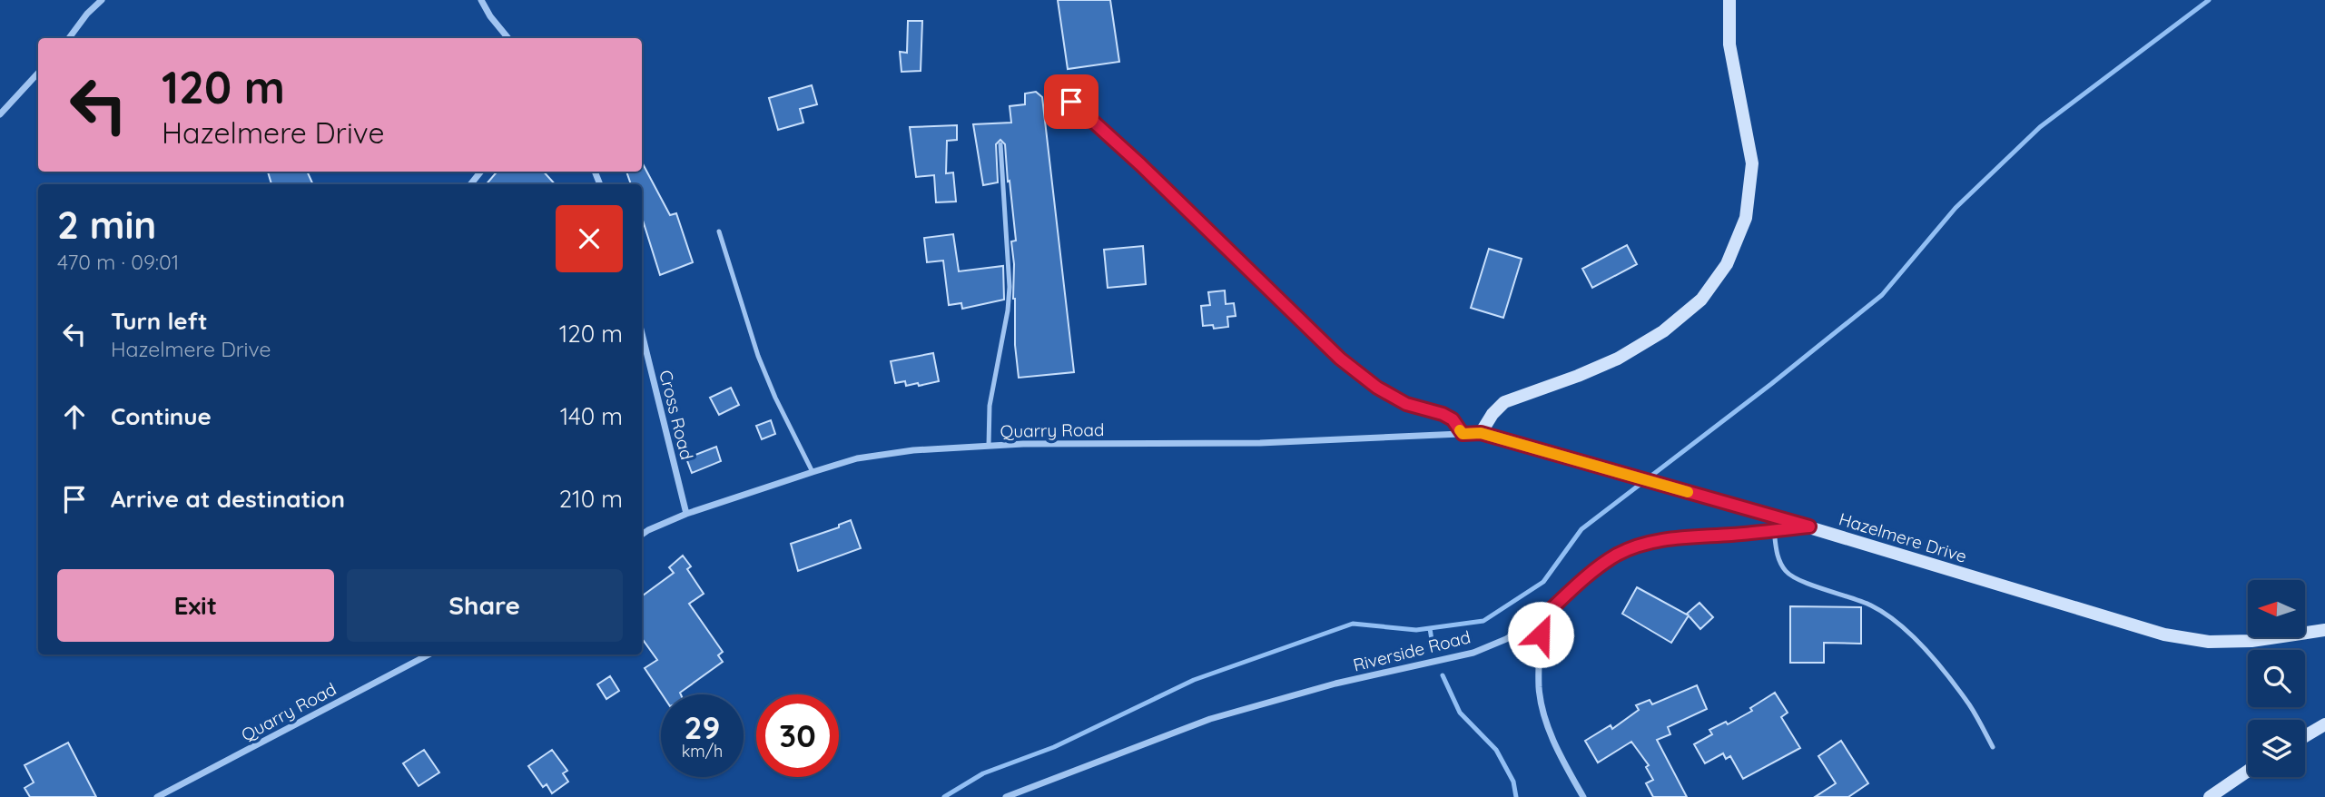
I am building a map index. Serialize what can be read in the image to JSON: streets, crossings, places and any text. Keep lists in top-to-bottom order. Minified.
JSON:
{"streets":{"street":["Cross Road","Quarry Road","Hazelmere Drive","Riverside Road"]},"crossings":[["Cross Road","Quarry Road"],["Quarry Road","Hazelmere Drive"],["Hazelmere Drive","Riverside Road"]],"north":"left","page":{"turn":["120 m","Hazelmere Drive"],"heading":["2 min","470 m · 09:01"],"list":[{"name":"Turn left","note":"Hazelmere Drive","value":"120 m"},{"name":"Continue","value":"140 m"},{"name":"Arrive at destination","value":"210 m"}],"buttons":["Exit","Share"],"speed":"29 km/h","limit":"30"}}
